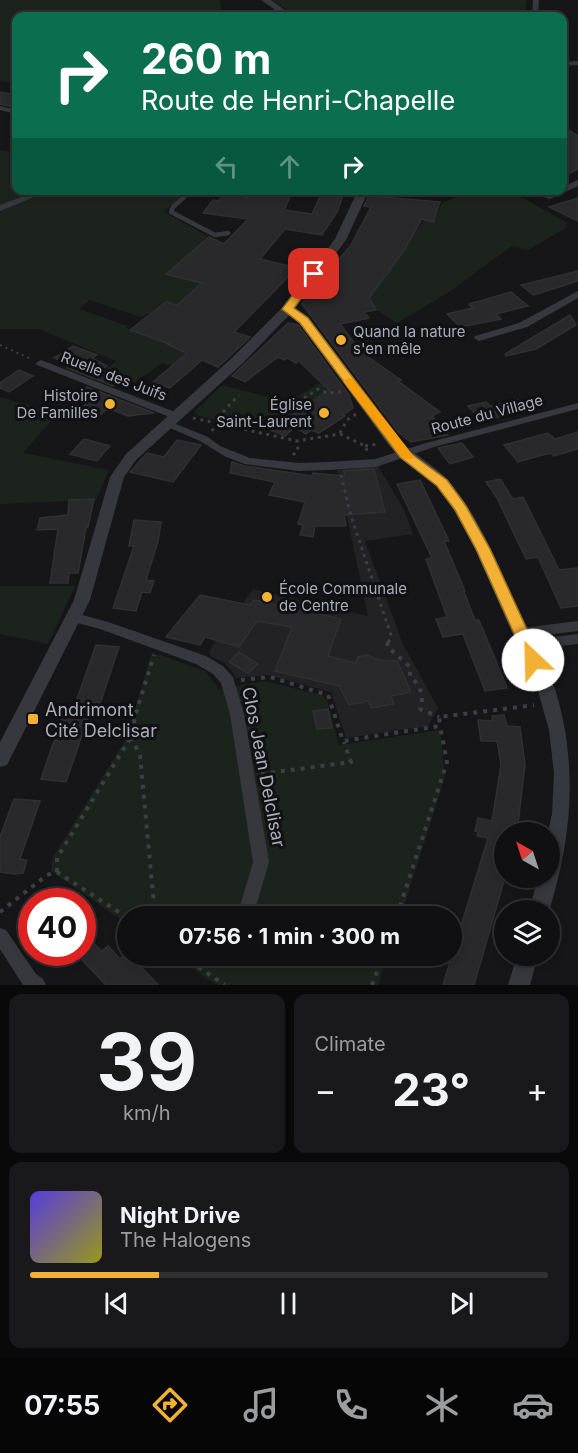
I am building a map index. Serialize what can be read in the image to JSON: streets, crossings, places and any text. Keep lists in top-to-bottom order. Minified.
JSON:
{"streets":{"street":["Ruelle des Juifs","Route du Village","Clos Jean Delclisar"]},"crossings":[["Ruelle des Juifs","Route du Village"]],"places":{"other":["Quand la nature s'en mêle","Histoire De Familles","Église Saint-Laurent","École Communale de Centre"],"transit":["Andrimont Cité Delclisar"]},"north":"top left","page":{"turn":["260 m","Route de Henri-Chapelle"],"limit":"40","trip":"07:56 · 1 min · 300 m","tile":[["39","km/h"],"Climate"],"heat":["−","23°","+"],"song":["Night Drive","The Halogens"],"tabs":"07:55"}}
